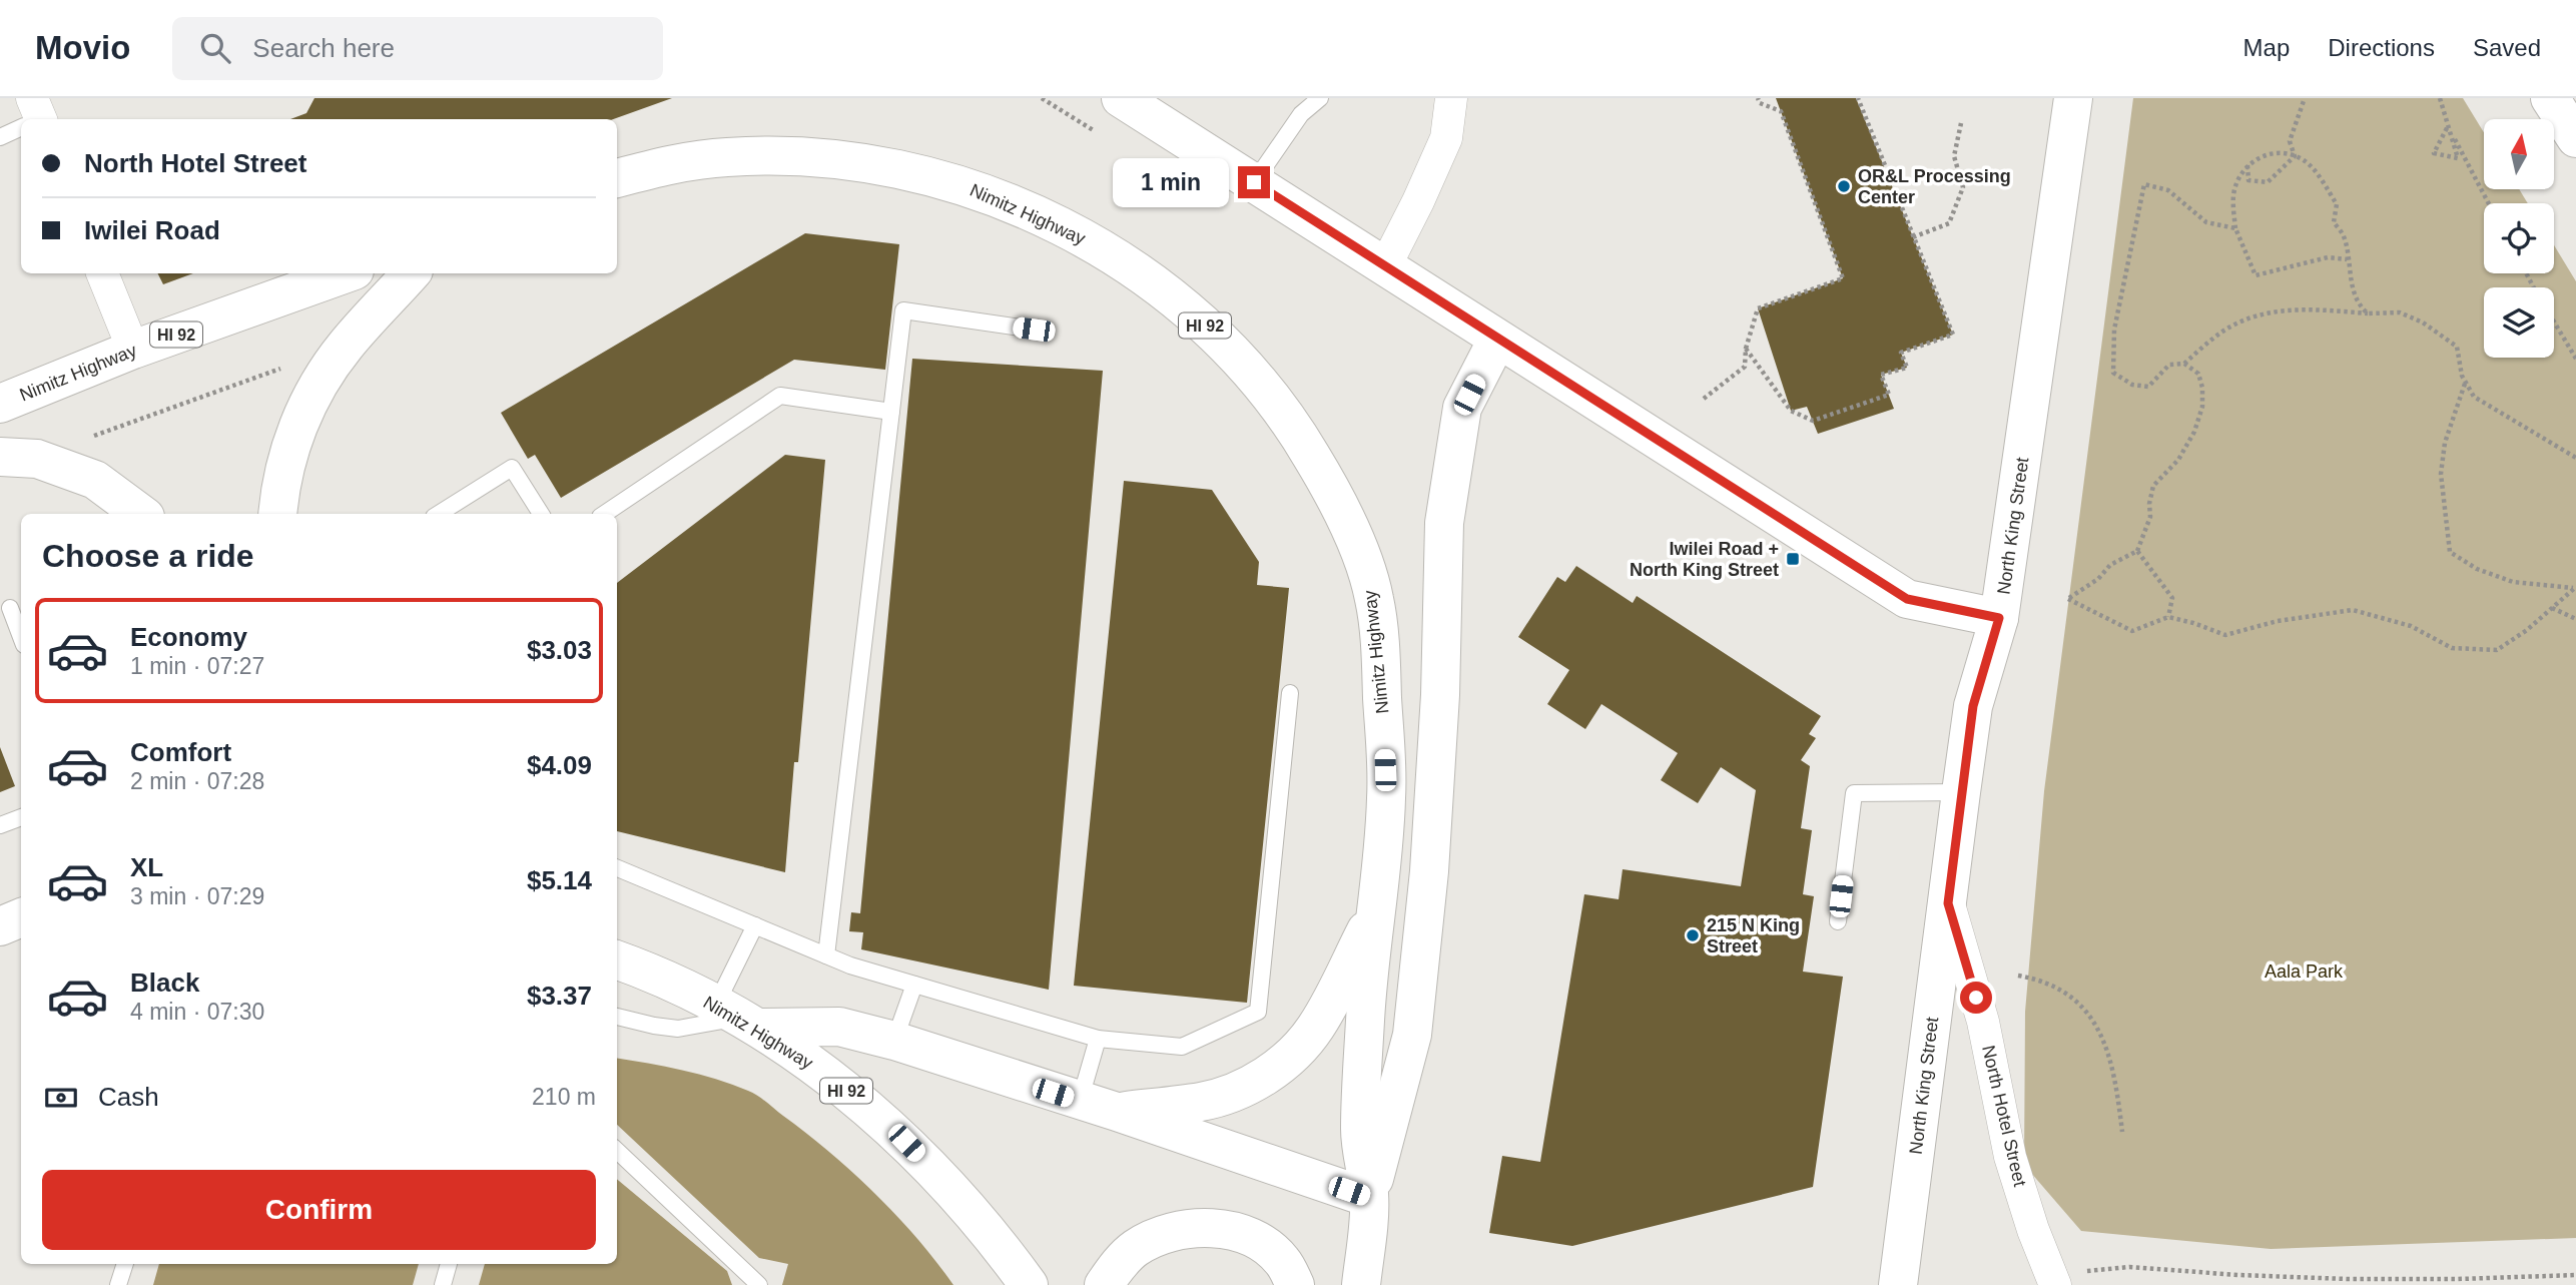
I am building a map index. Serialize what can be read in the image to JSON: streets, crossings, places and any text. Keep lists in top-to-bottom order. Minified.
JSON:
{"streets":{"main road":["Nimitz Highway","HI 92","North King Street"],"street":["North Hotel Street"]},"crossings":[["North King Street","North Hotel Street"]],"parks":["Aala Park"],"places":{"other":["OR&L Processing Center","215 N King Street"],"transit":["Iwilei Road + North King Street"]},"north":"top","page":{"header":"Movio","search":"Search here","nav":["Map","Directions","Saved"],"banner":["North Hotel Street","Iwilei Road"],"bubble":"1 min","heading":"Choose a ride","list":[{"name":"Economy","note":"1 min · 07:27","value":"$3.03"},{"name":"Comfort","note":"2 min · 07:28","value":"$4.09"},{"name":"XL","note":"3 min · 07:29","value":"$5.14"},{"name":"Black","note":"4 min · 07:30","value":"$3.37"}],"pay":["Cash","210 m"],"buttons":"Confirm"}}
